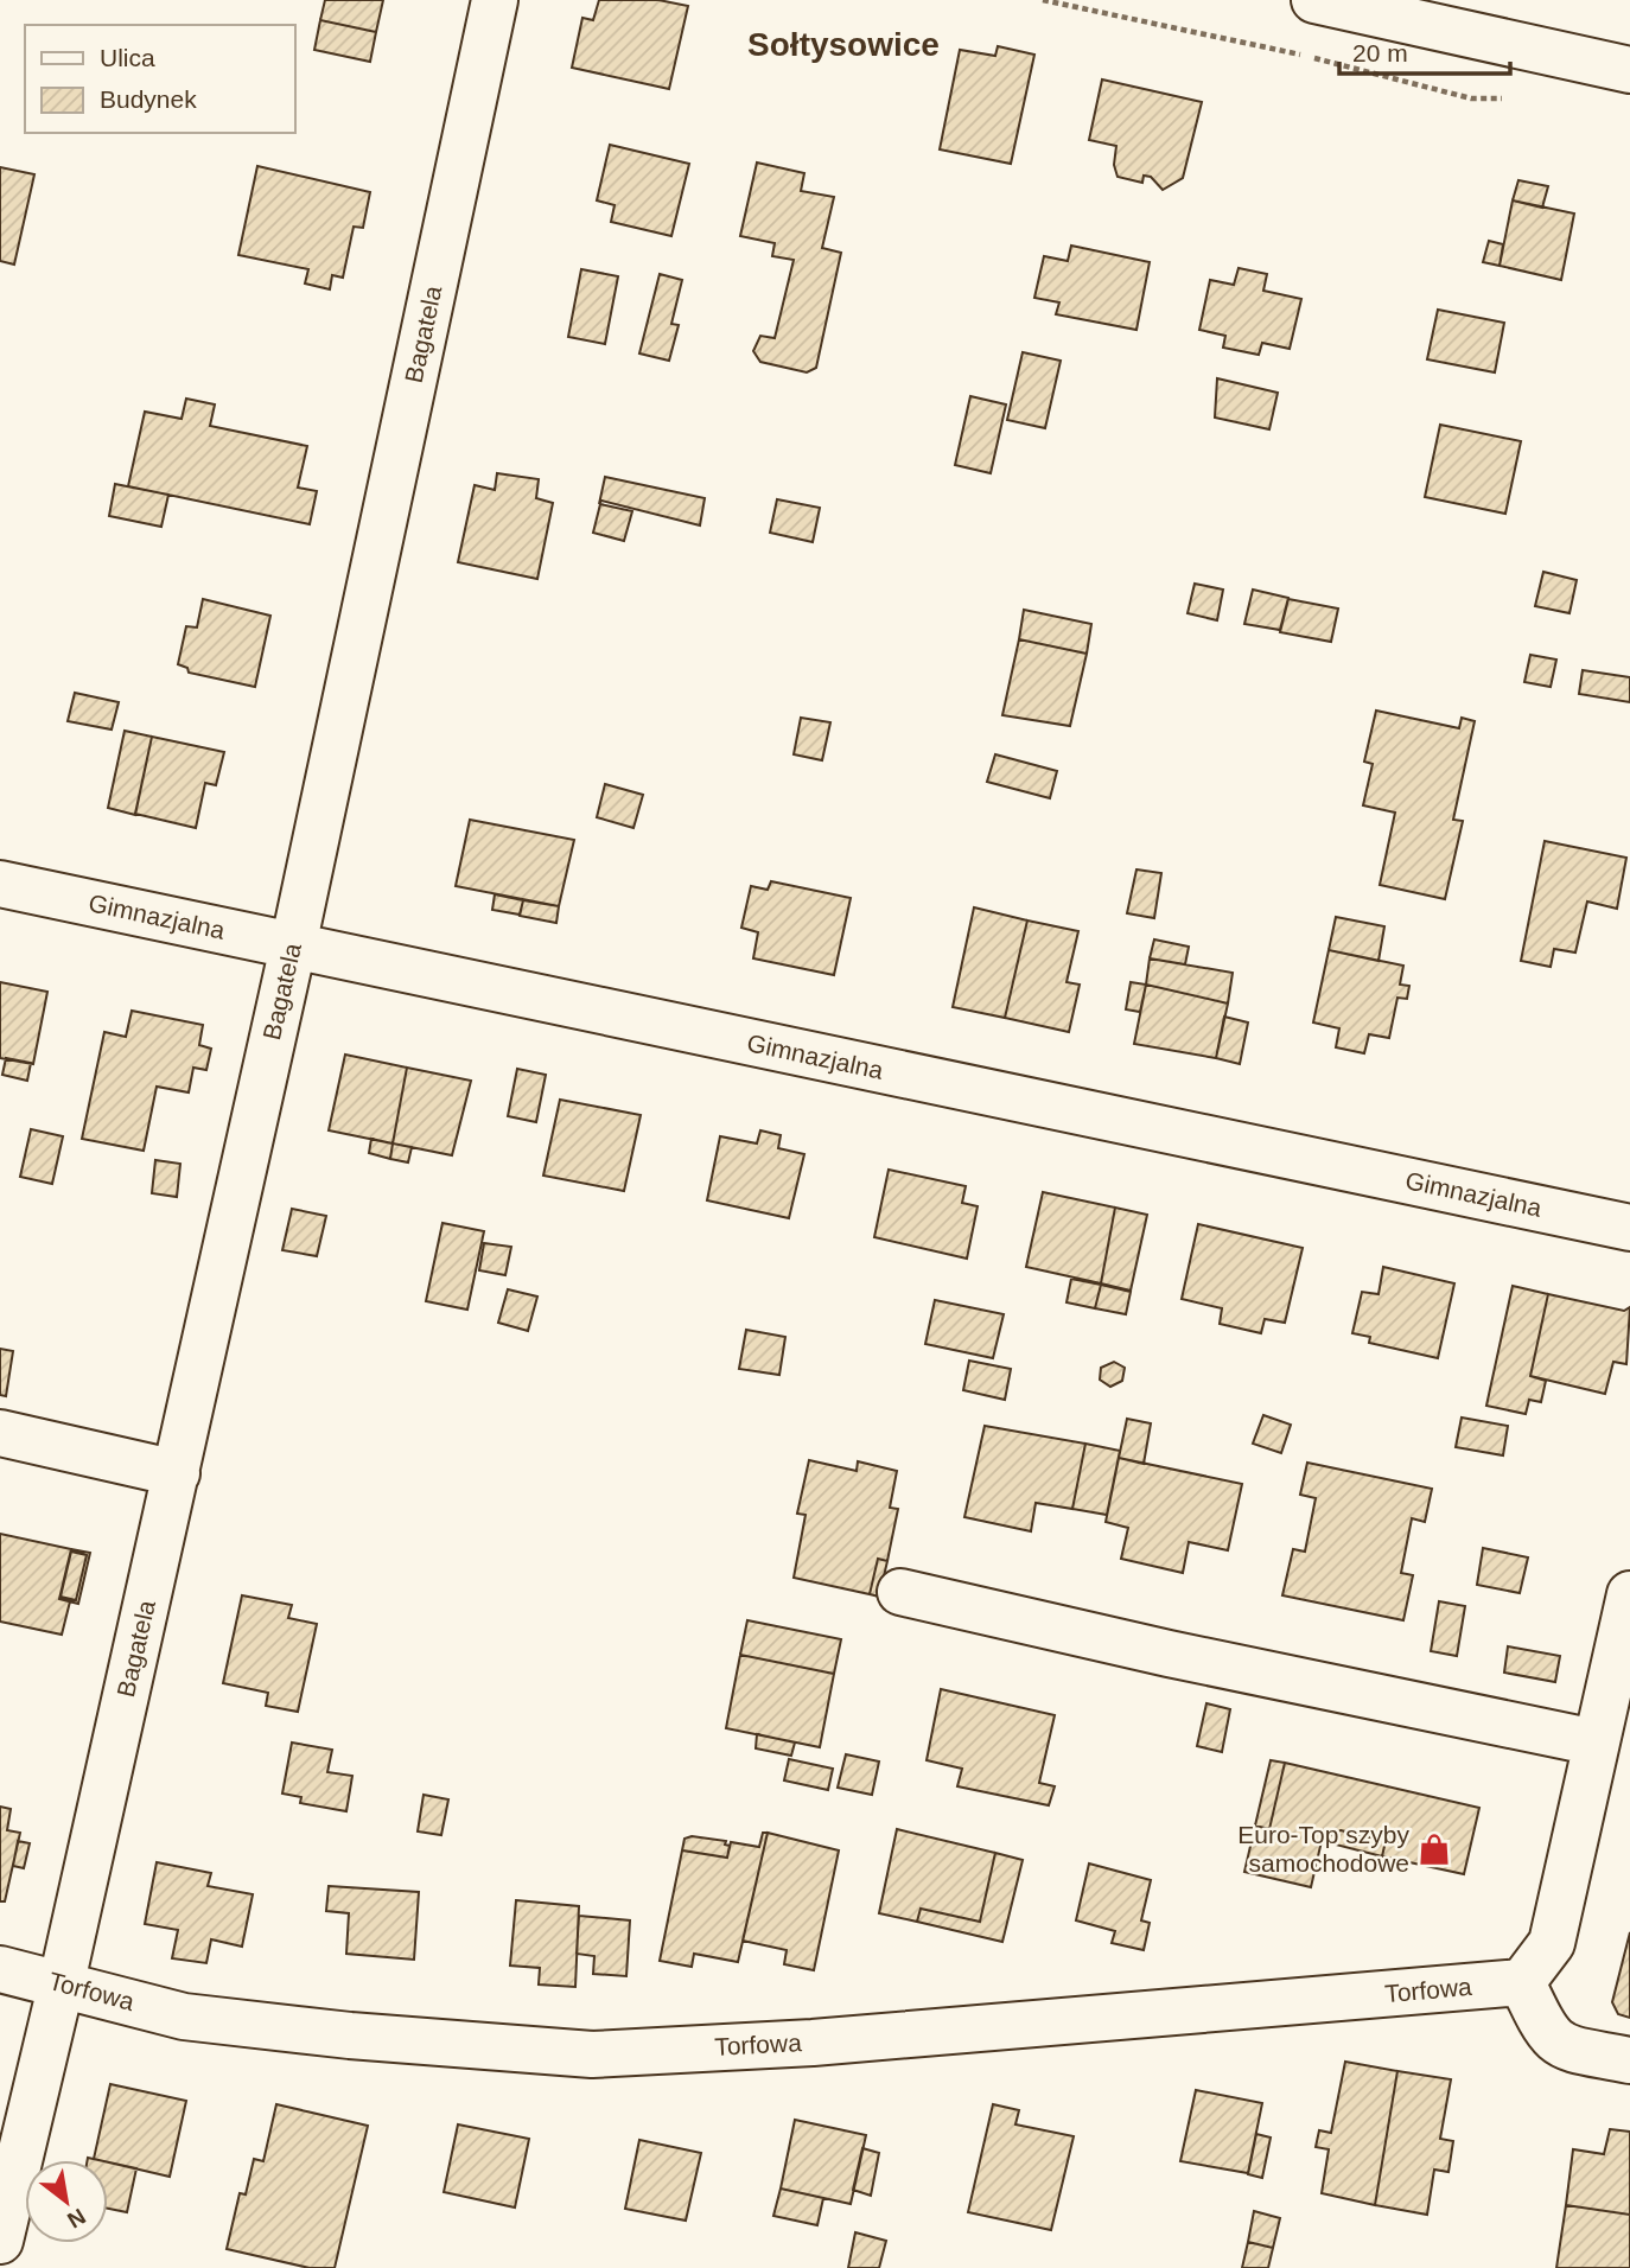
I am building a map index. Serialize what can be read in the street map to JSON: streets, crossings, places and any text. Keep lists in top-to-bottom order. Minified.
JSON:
{"streets":{"street":["Bagatela","Gimnazjalna","Torfowa"]},"crossings":[["Bagatela","Gimnazjalna"],["Bagatela","Torfowa"]],"districts":["Sołtysowice"],"places":{"shop":["Euro-Top szyby samochodowe"]},"legend":["Ulica","Budynek"],"scale_bar":"20 m","north":"bottom right"}
